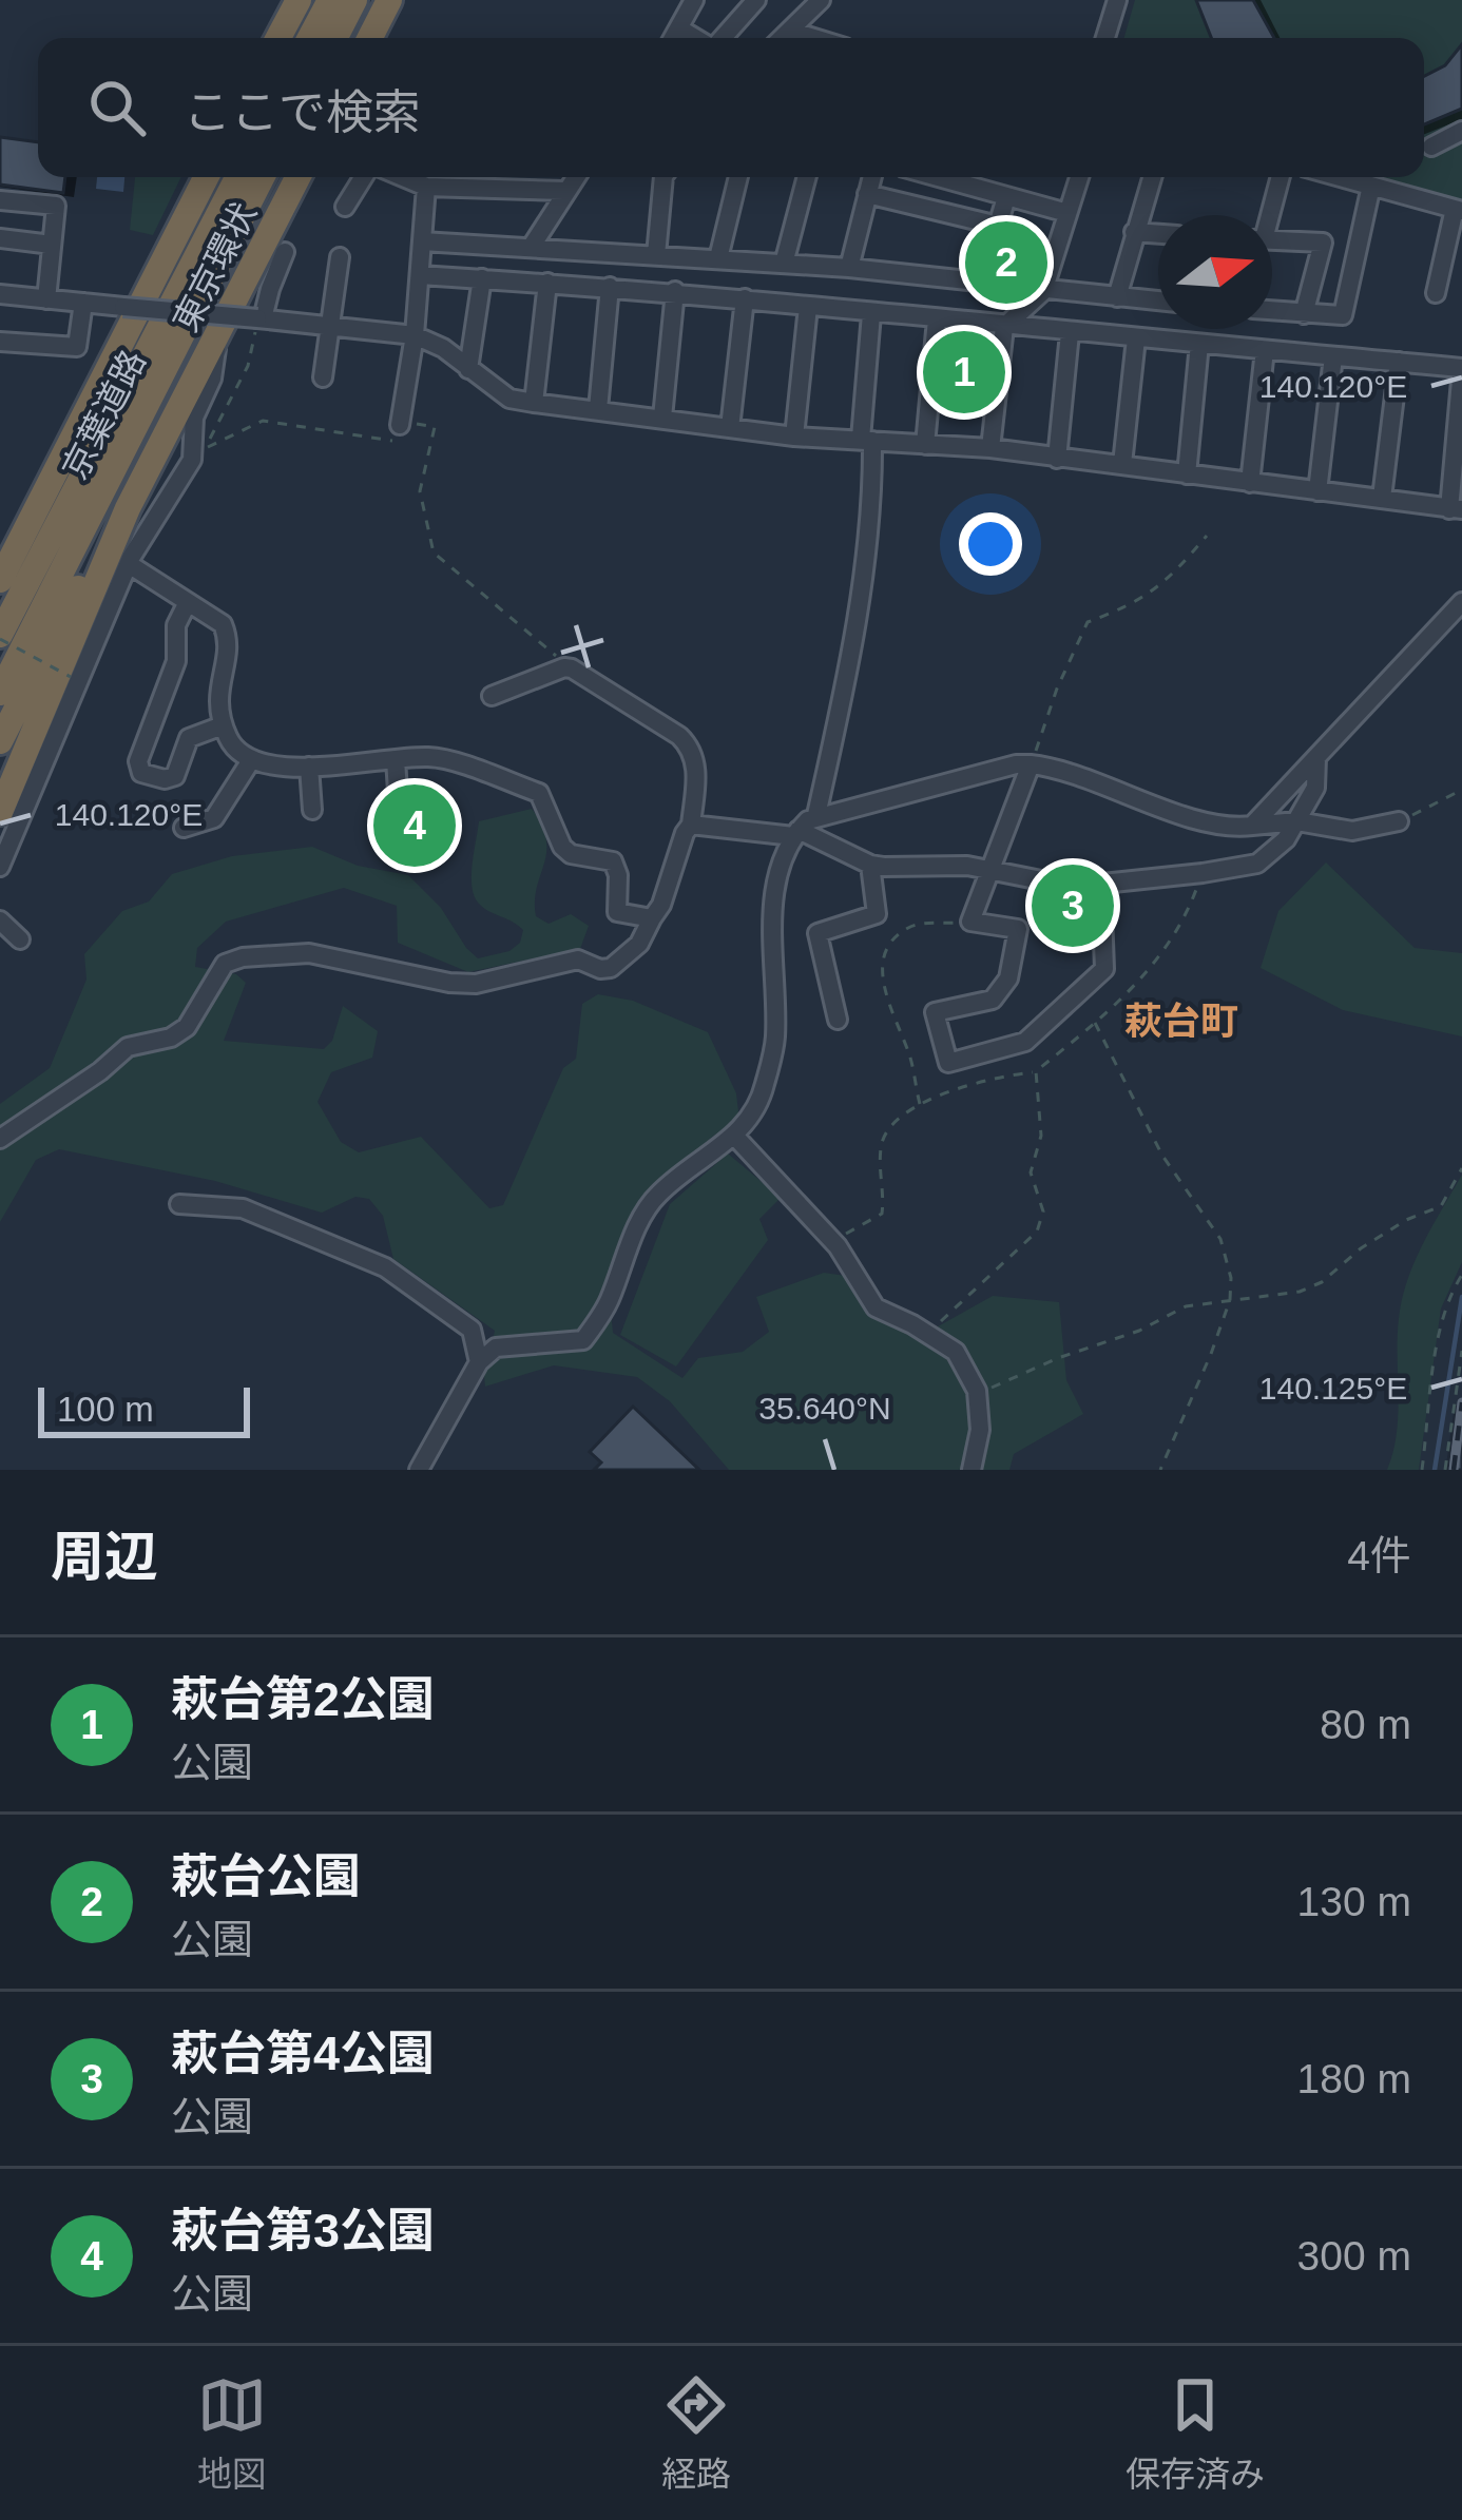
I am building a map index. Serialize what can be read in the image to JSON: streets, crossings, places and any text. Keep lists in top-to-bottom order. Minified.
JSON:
{"streets":{"highway":["東京環状","京葉道路"]},"districts":["萩台町"],"scale_bar":"100 m","north":"right","page":{"search":"ここで検索","pins":["2","1","4","3"],"scale":"100 m","heading":["周辺","4件"],"list":[{"mark":"1","name":"萩台第2公園","note":"公園","value":"80 m"},{"mark":"2","name":"萩台公園","note":"公園","value":"130 m"},{"mark":"3","name":"萩台第4公園","note":"公園","value":"180 m"},{"mark":"4","name":"萩台第3公園","note":"公園","value":"300 m"}],"nav":["地図","経路","保存済み"]},"coordinates":["140.120°E","140.125°E","35.640°N"]}
